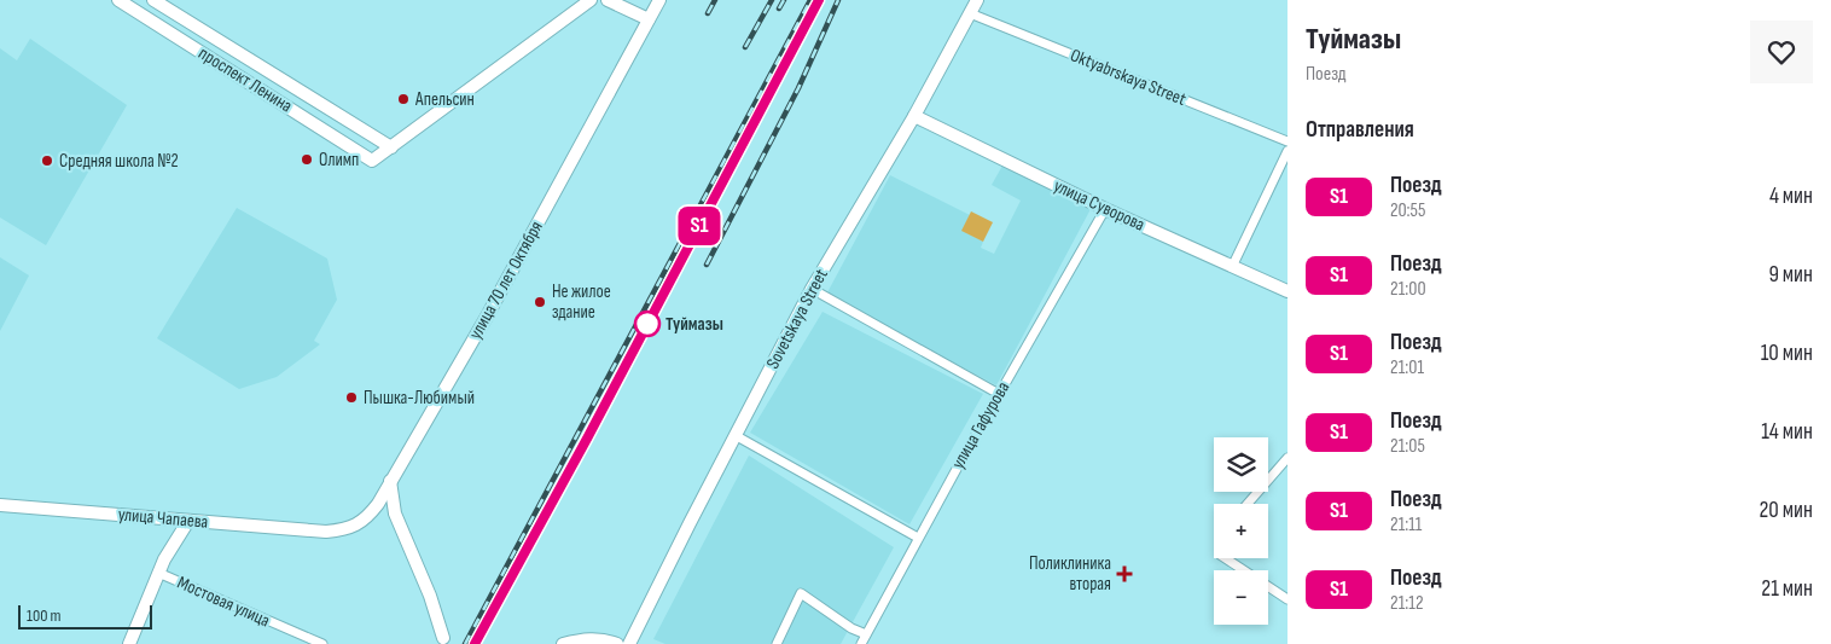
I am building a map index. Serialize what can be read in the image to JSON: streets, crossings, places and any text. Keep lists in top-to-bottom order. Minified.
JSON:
{"streets":{"street":["Oktyabrskaya Street","проспект Ленина","улица Суворова","улица 70 лет Октября","Sovetskaya Street","улица Гафурова","улица Чапаева","Мостовая улица"]},"crossings":[["Oktyabrskaya Street","Sovetskaya Street"],["улица Суворова","Sovetskaya Street"],["улица Суворова","улица Гафурова"],["улица 70 лет Октября","улица Чапаева"]],"places":{"other":["Апельсин","Олимп","Средняя школа №2","Не жилое здание","Туймазы","Пышка-Любимый"],"health":["Поликлиника вторая"]},"scale_bar":"100 m","page":{"on_map":"S1","heading":[["Туймазы","Поезд"],"Отправления"],"list":[{"mark":"S1","name":"Поезд","note":"20:55","value":"4 мин"},{"mark":"S1","name":"Поезд","note":"21:00","value":"9 мин"},{"mark":"S1","name":"Поезд","note":"21:01","value":"10 мин"},{"mark":"S1","name":"Поезд","note":"21:05","value":"14 мин"},{"mark":"S1","name":"Поезд","note":"21:11","value":"20 мин"},{"mark":"S1","name":"Поезд","note":"21:12","value":"21 мин"}],"map_buttons":["+","−"],"scale":"100 m"}}
